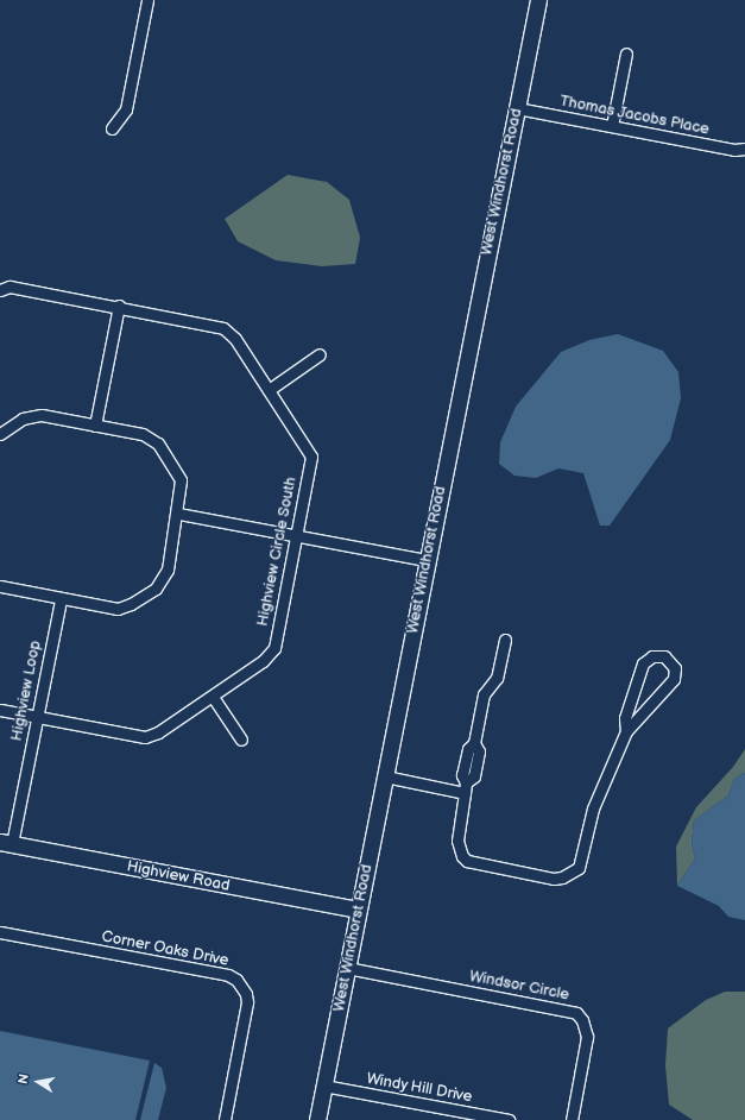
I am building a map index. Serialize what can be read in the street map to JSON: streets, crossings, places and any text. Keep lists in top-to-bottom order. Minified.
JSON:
{"streets":{"street":["Thomas Jacobs Place","West Windhorst Road","Highview Circle South","Highview Loop","Highview Road","Corner Oaks Drive","Windsor Circle","Windy Hill Drive"]},"crossings":[["Thomas Jacobs Place","West Windhorst Road"],["West Windhorst Road","Highview Road"],["West Windhorst Road","Windsor Circle"],["West Windhorst Road","Windy Hill Drive"],["Highview Circle South","Highview Loop"],["Highview Loop","Highview Road"]],"north":"left"}
